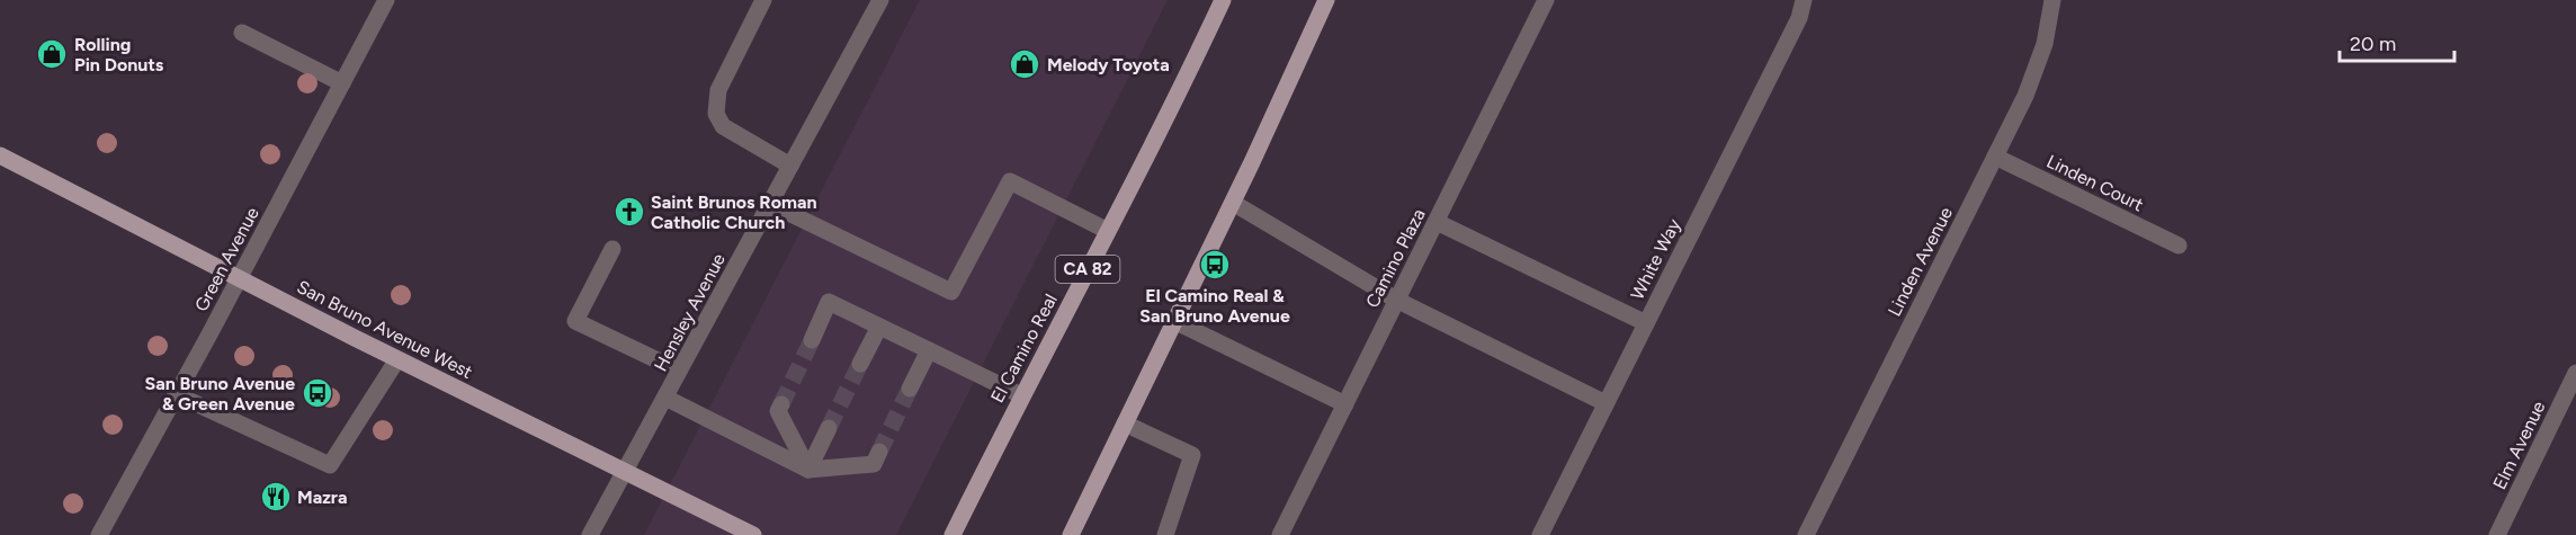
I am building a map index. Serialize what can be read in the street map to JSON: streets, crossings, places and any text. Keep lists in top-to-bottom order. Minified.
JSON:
{"streets":{"main road":["CA 82","San Bruno Avenue West","El Camino Real"],"street":["Linden Court","Camino Plaza","Green Avenue","White Way","Linden Avenue","Hensley Avenue","Elm Avenue"]},"crossings":[["Linden Court","Linden Avenue"],["Green Avenue","San Bruno Avenue West"],["Hensley Avenue","San Bruno Avenue West"]],"places":{"shop":["Rolling Pin Donuts","Melody Toyota"],"church":["Saint Brunos Roman Catholic Church"],"bus stop":["El Camino Real & San Bruno Avenue","San Bruno Avenue & Green Avenue"],"restaurant":["Mazra"]},"scale_bar":"20 m"}
